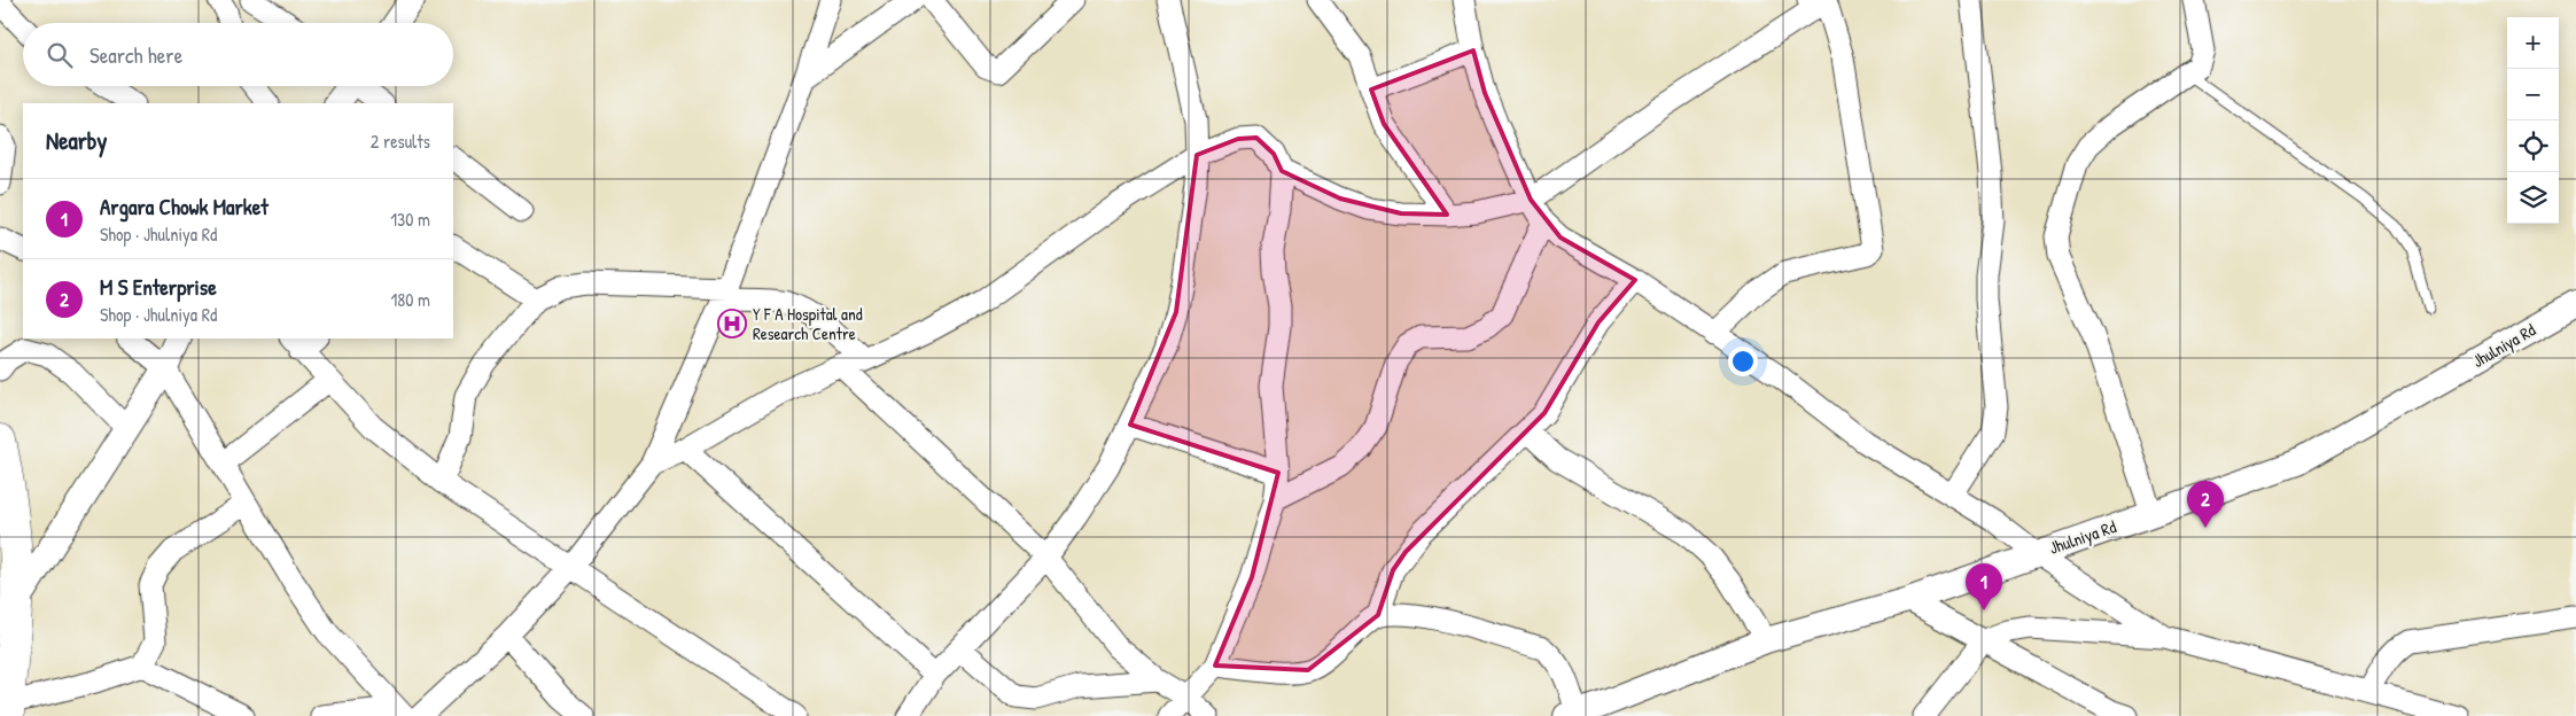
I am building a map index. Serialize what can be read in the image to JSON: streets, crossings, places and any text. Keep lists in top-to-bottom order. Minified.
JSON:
{"streets":{"street":["Jhulniya Rd"]},"places":{"hospital":["Y F A Hospital and Research Centre"]},"page":{"map_buttons":["+","−"],"search":"Search here","heading":["Nearby","2 results"],"list":[{"mark":"1","name":"Argara Chowk Market","note":"Shop · Jhulniya Rd","value":"130 m"},{"mark":"2","name":"M S Enterprise","note":"Shop · Jhulniya Rd","value":"180 m"}],"pins":["2","1"]}}
